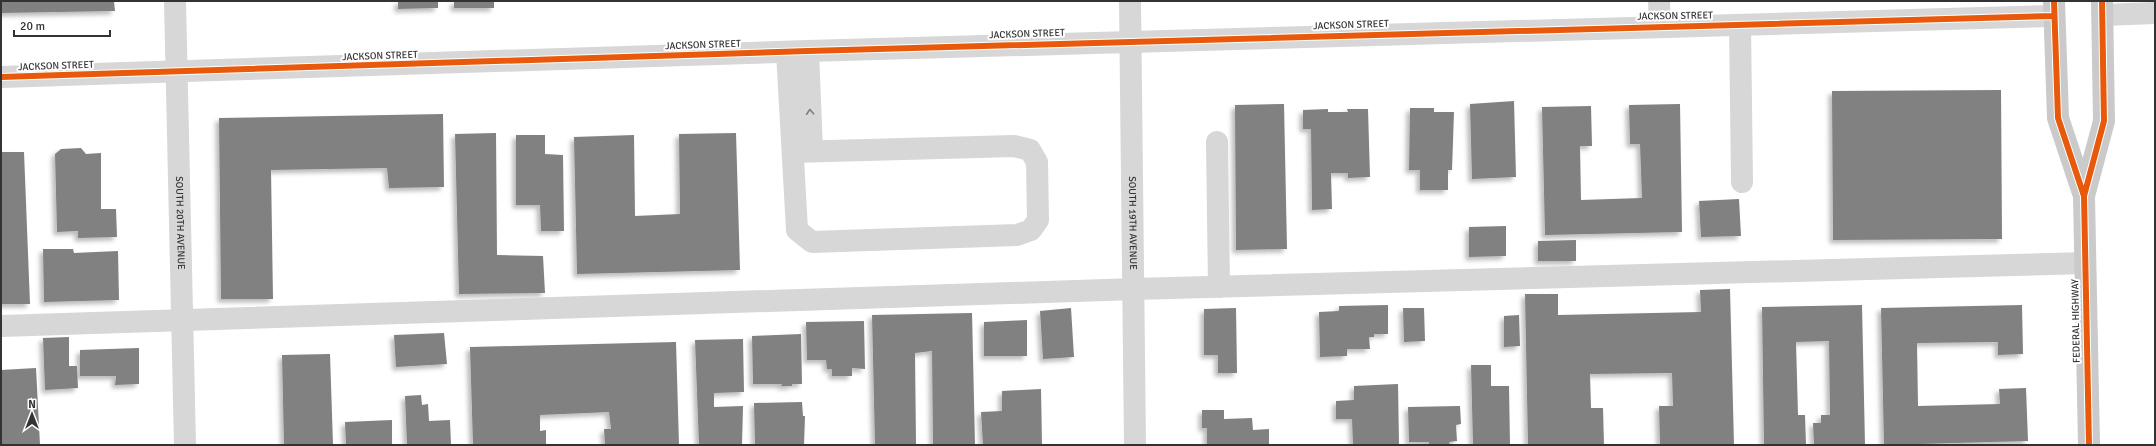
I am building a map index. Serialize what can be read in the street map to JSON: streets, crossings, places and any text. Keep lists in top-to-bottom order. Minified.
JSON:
{"streets":{"main road":["FEDERAL HIGHWAY"],"street":["JACKSON STREET","SOUTH 20TH AVENUE","SOUTH 19TH AVENUE"]},"crossings":[["JACKSON STREET","SOUTH 20TH AVENUE"],["JACKSON STREET","SOUTH 19TH AVENUE"],["JACKSON STREET","FEDERAL HIGHWAY"]],"scale_bar":"20 m","north":"top"}
